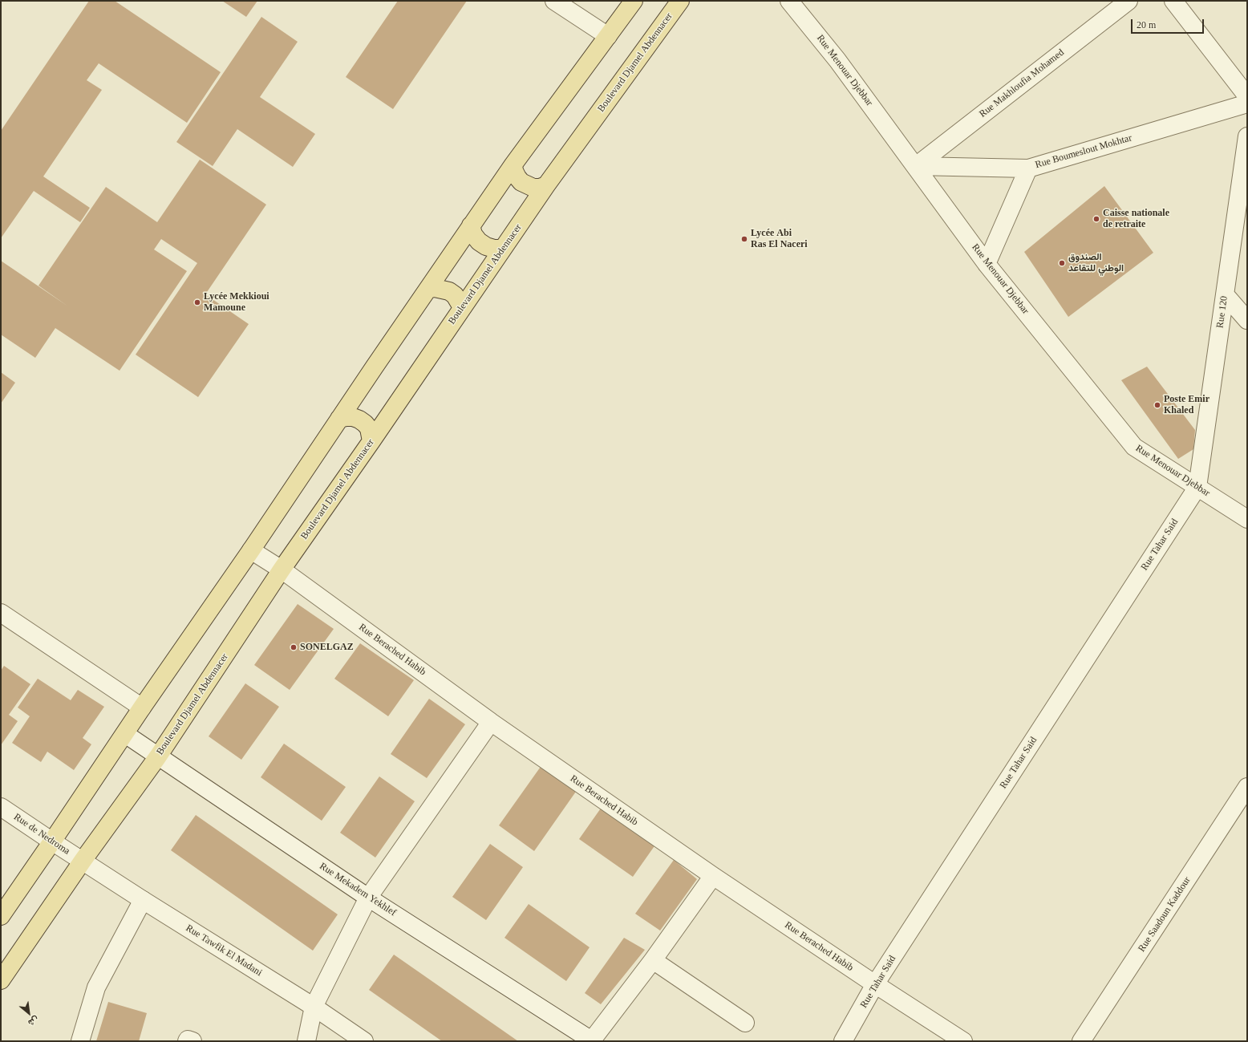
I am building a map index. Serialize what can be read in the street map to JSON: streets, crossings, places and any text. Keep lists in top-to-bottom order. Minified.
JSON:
{"streets":{"main road":["Boulevard Djamel Abdennacer"],"street":["Rue Menouar Djebbar","Rue Makhloufia Mohamed","Rue Boumeslout Mokhtar","Rue 120","Rue Tahar Said","Rue Berached Habib","Rue de Nedroma","Rue Mekadem Yekhlef","Rue Saadoun Kaddour","Rue Tawfik El Madani"]},"crossings":[["Boulevard Djamel Abdennacer","Rue Berached Habib"],["Boulevard Djamel Abdennacer","Rue de Nedroma"],["Boulevard Djamel Abdennacer","Rue Mekadem Yekhlef"],["Boulevard Djamel Abdennacer","Rue Tawfik El Madani"],["Rue Menouar Djebbar","Rue Makhloufia Mohamed"],["Rue Menouar Djebbar","Rue Boumeslout Mokhtar"],["Rue Menouar Djebbar","Rue 120"],["Rue Menouar Djebbar","Rue Tahar Said"],["Rue Makhloufia Mohamed","Rue Boumeslout Mokhtar"],["Rue 120","Rue Tahar Said"],["Rue Tahar Said","Rue Berached Habib"],["Rue de Nedroma","Rue Tawfik El Madani"]],"places":["Caisse nationale de retraite","Lycée Abi Ras El Naceri","الصندوق الوطني للتقاعد","Lycée Mekkioui Mamoune","Poste Emir Khaled","SONELGAZ"],"scale_bar":"20 m","north":"bottom right"}
